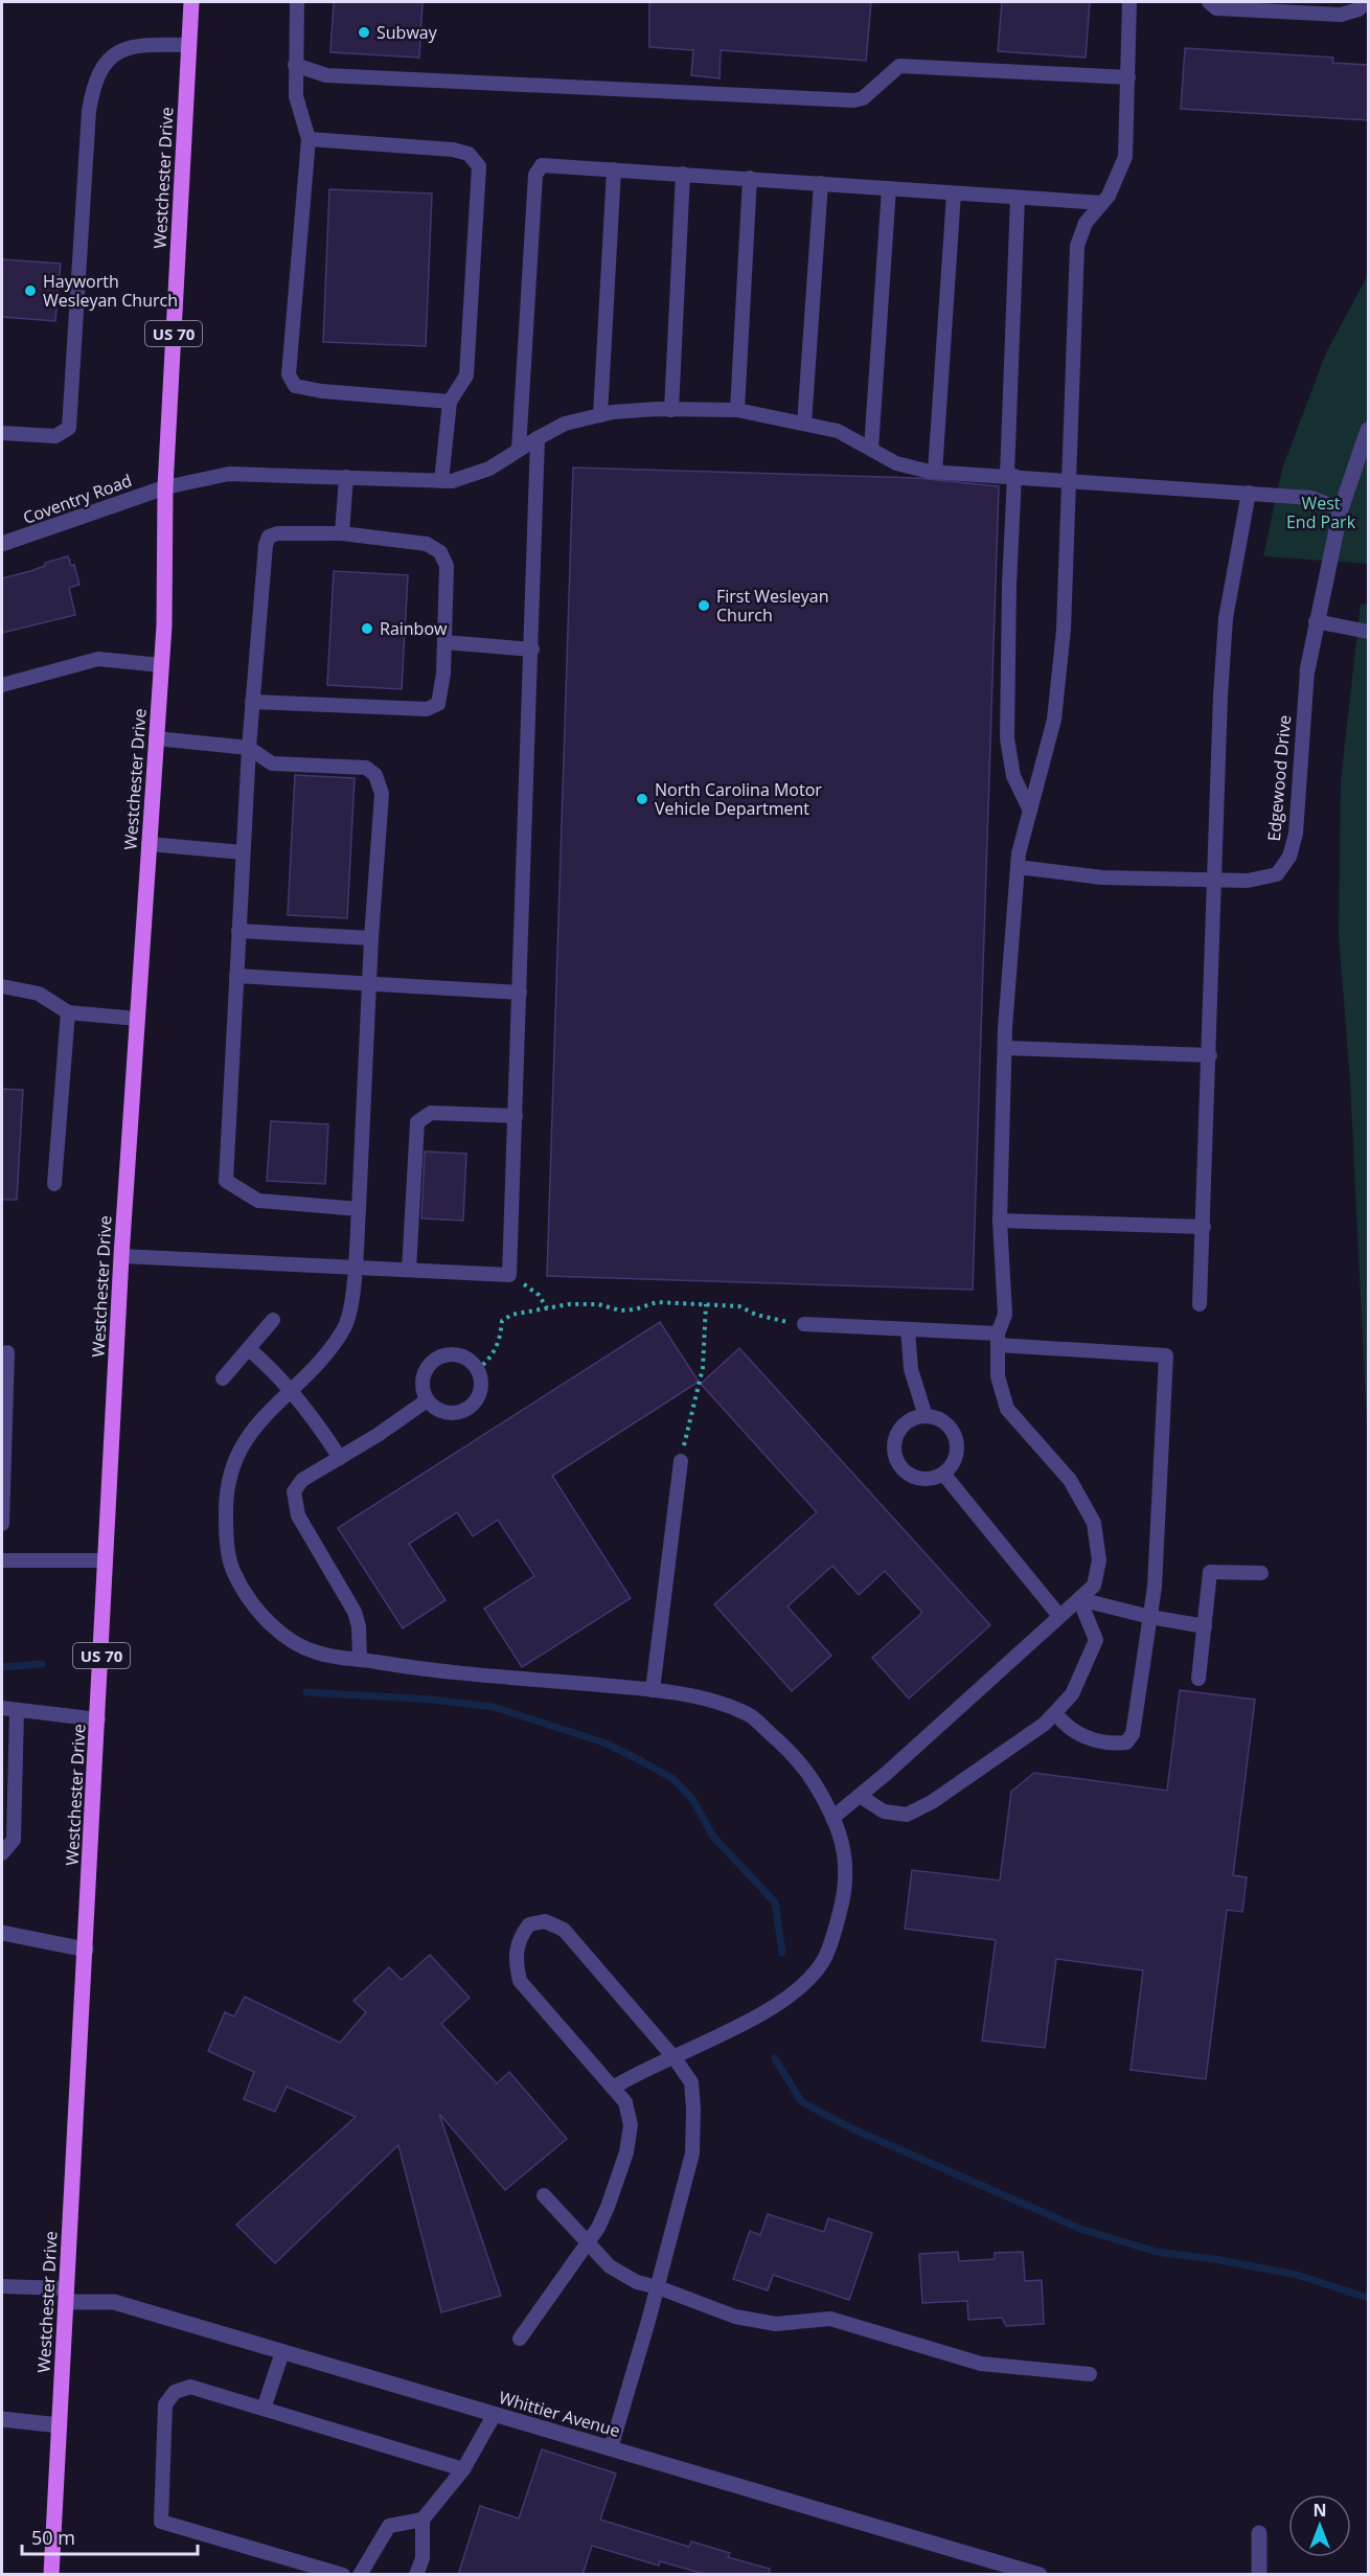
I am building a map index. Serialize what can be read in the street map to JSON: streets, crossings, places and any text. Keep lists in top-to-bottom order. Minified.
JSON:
{"streets":{"main road":["Westchester Drive","US 70"],"street":["Coventry Road","Edgewood Drive","Whittier Avenue"]},"crossings":[["Westchester Drive","Coventry Road"],["Westchester Drive","Whittier Avenue"]],"parks":["West End Park"],"places":["Subway","Hayworth Wesleyan Church","First Wesleyan Church","Rainbow","North Carolina Motor Vehicle Department"],"scale_bar":"50 m","north":"top"}
